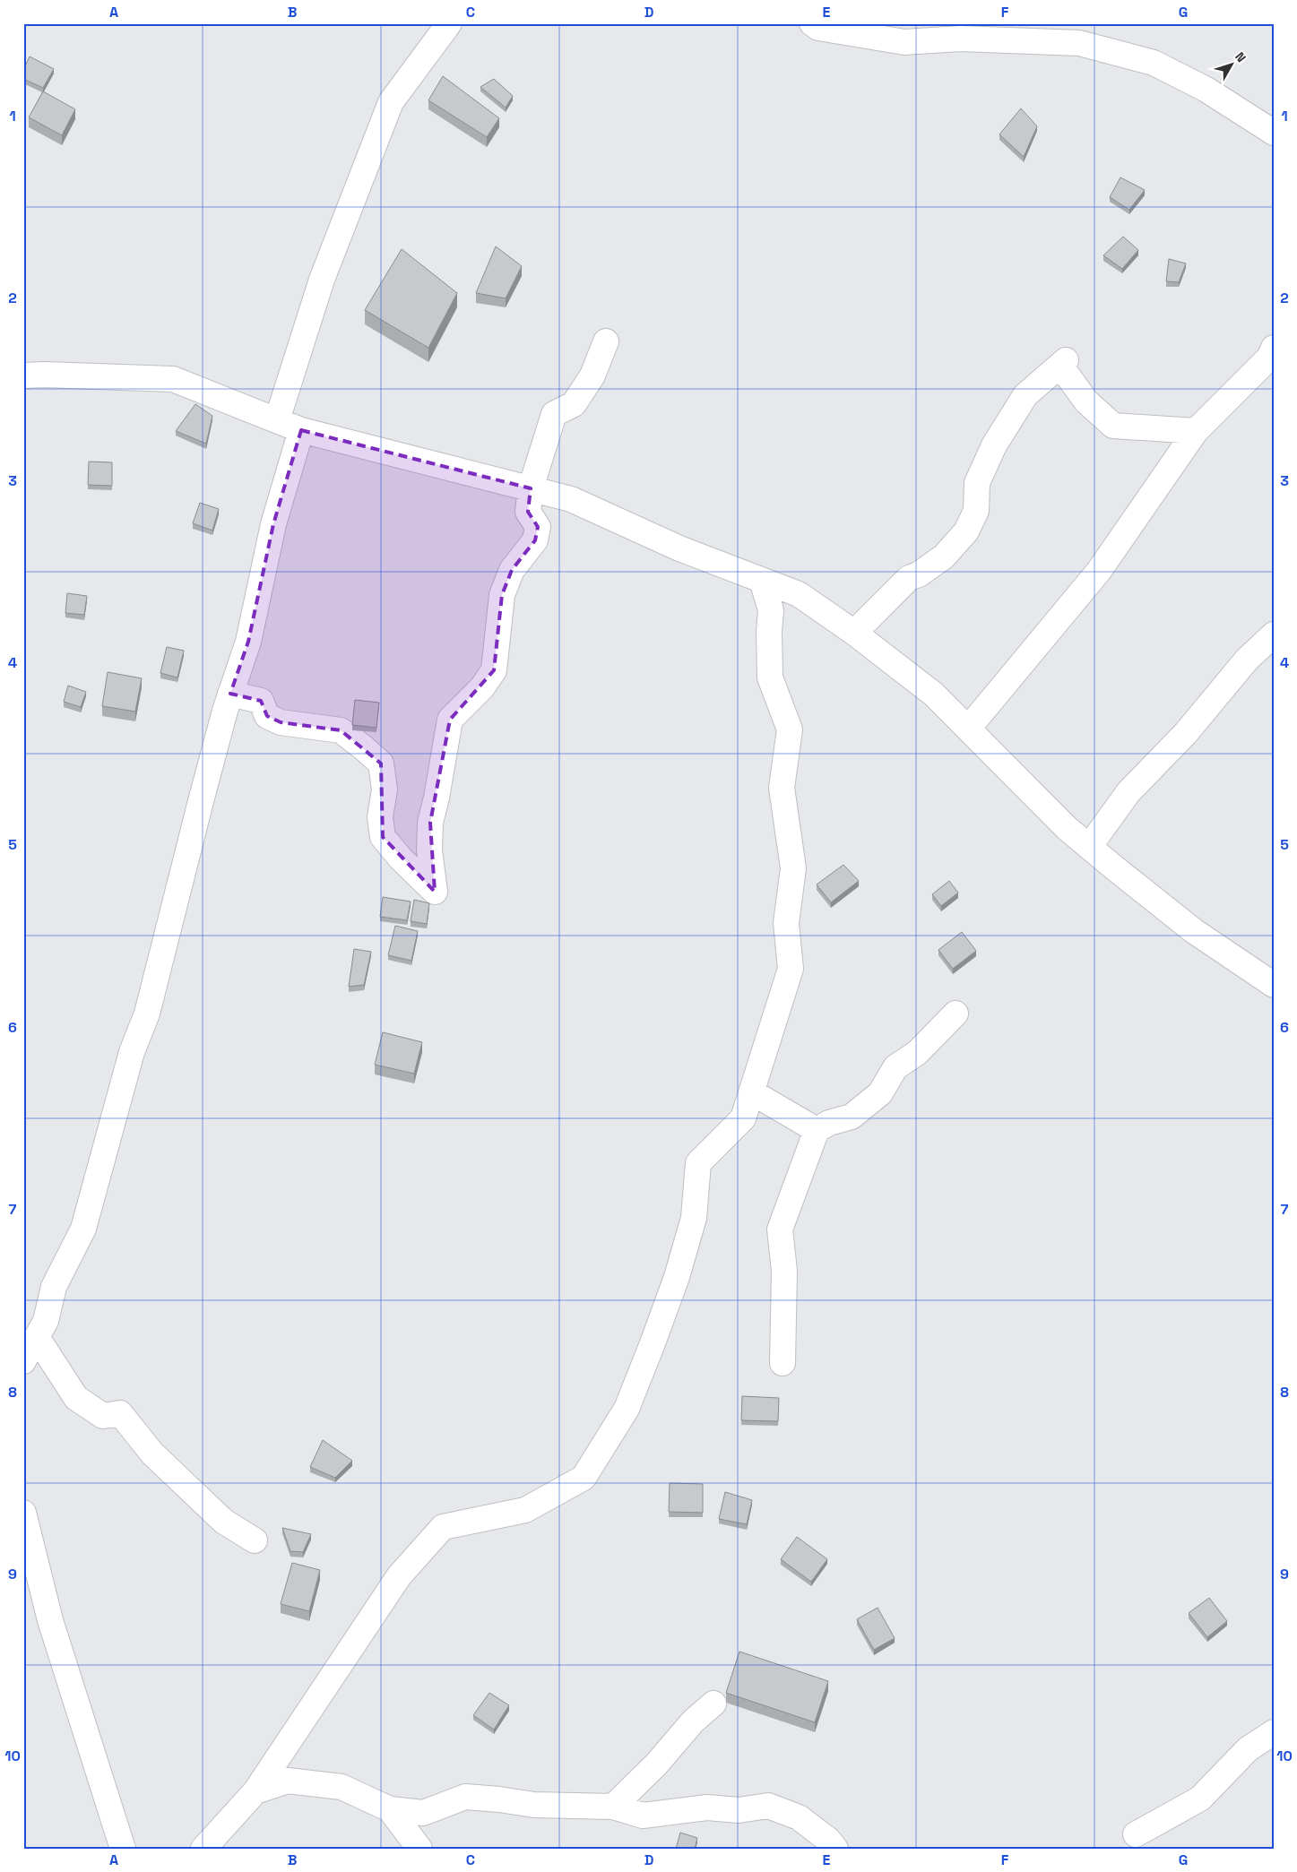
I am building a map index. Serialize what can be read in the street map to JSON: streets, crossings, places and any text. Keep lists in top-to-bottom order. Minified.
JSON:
{"north":"top right","grid":{"columns":["A","B","C","D","E","F","G"],"rows":["1","2","3","4","5","6","7","8","9","10"]}}
